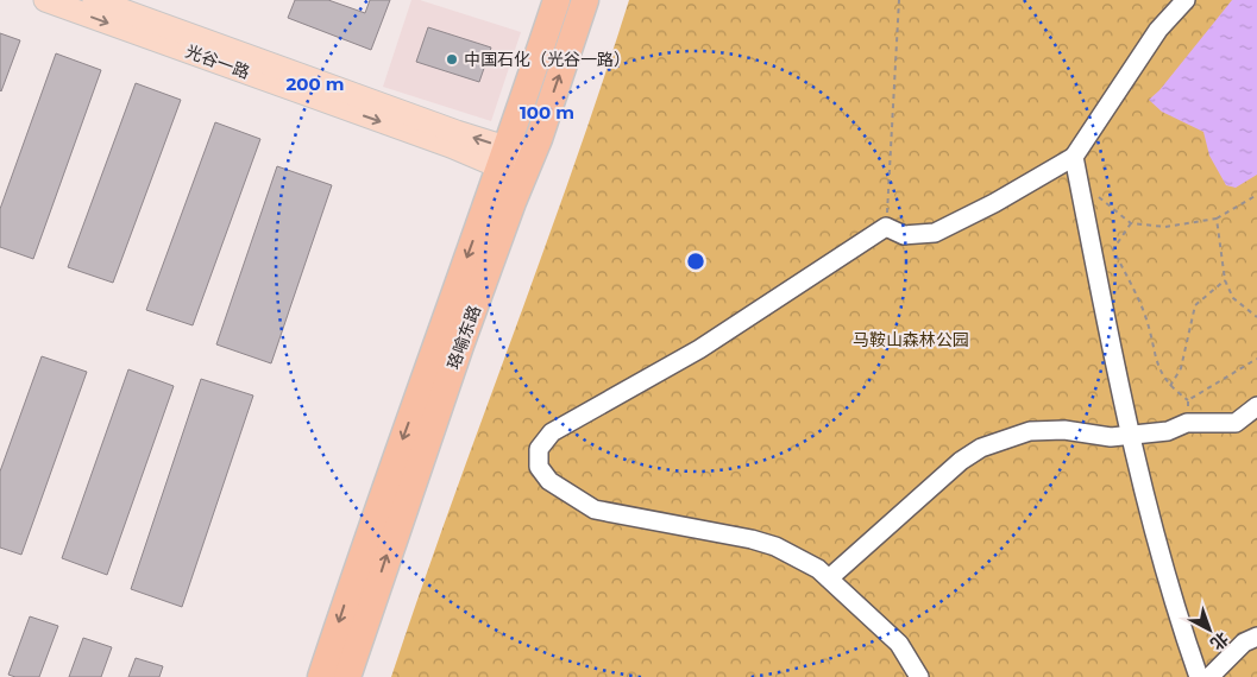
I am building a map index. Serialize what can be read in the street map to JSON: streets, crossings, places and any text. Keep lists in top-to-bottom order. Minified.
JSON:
{"streets":{"highway":["珞喻东路"],"main road":["光谷一路"]},"crossings":[["光谷一路","珞喻东路"]],"parks":["马鞍山森林公园"],"places":["中国石化（光谷一路）"],"north":"bottom right","rings":["200 m","100 m"]}
